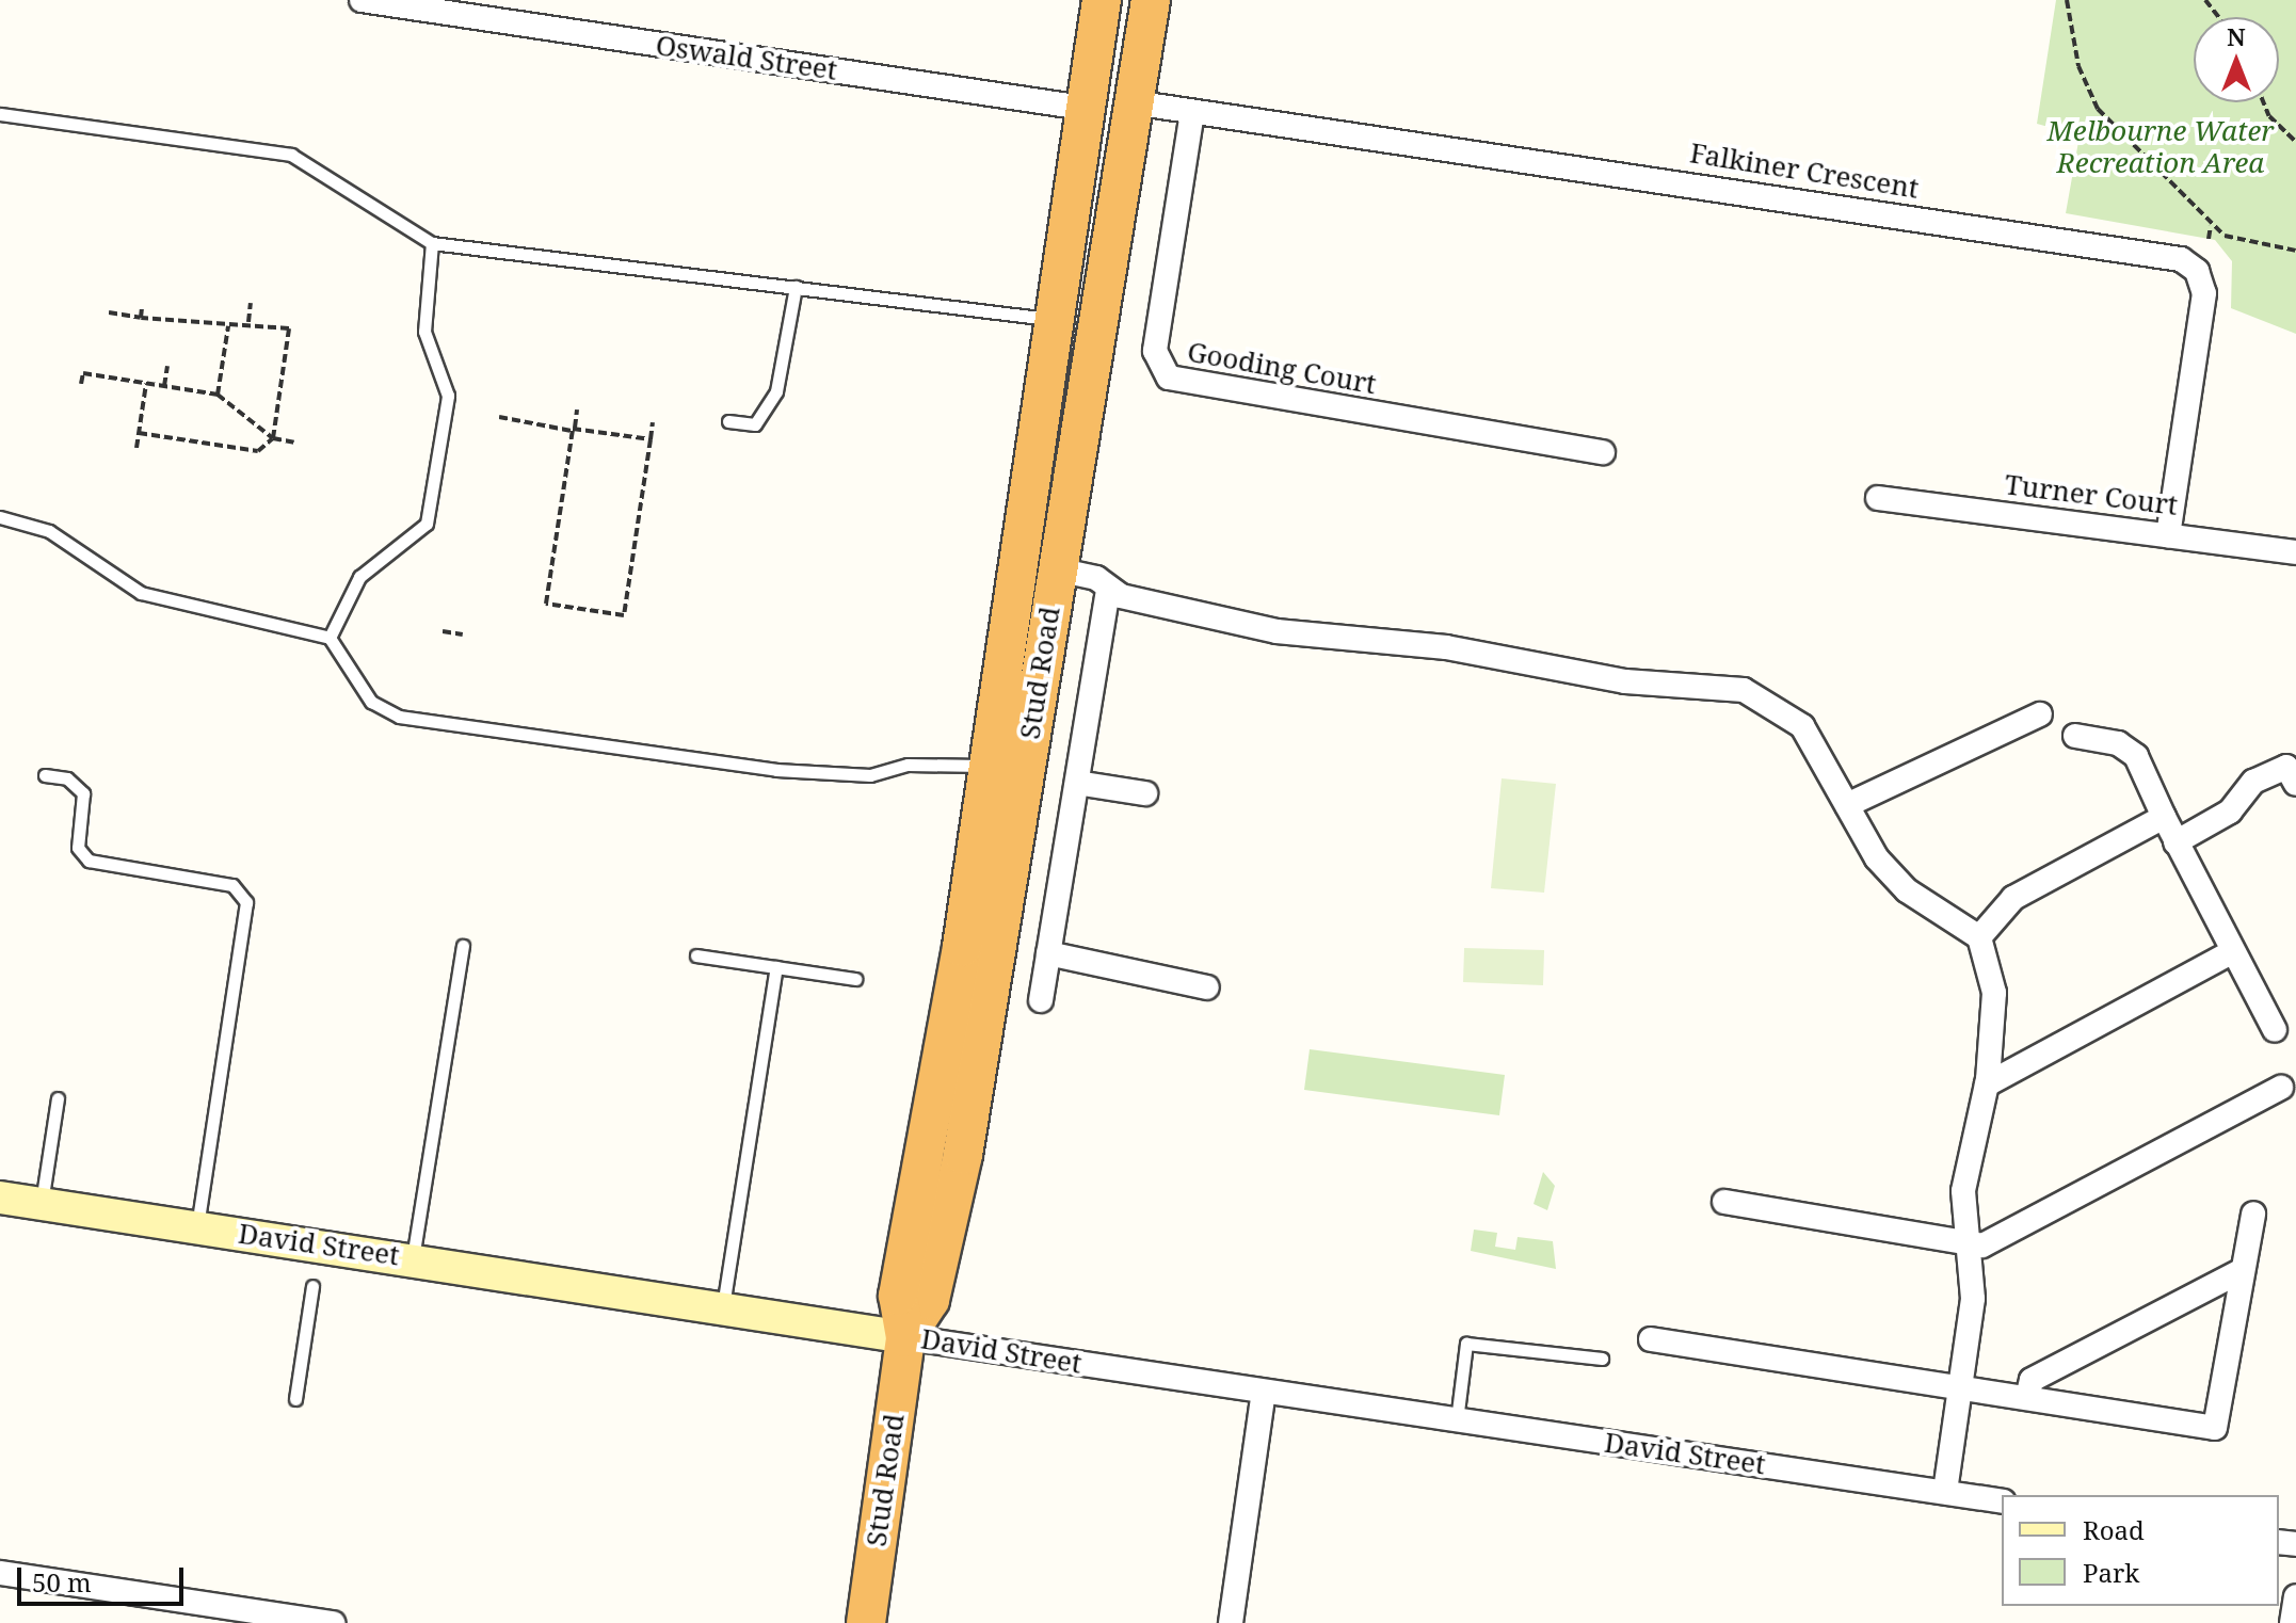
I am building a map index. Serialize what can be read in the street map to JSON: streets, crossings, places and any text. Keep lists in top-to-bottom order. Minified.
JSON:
{"streets":{"highway":["Oswald Street","Stud Road"],"main road":["David Street"],"street":["Falkiner Crescent","Gooding Court","Turner Court"]},"crossings":[["Oswald Street","Falkiner Crescent"],["Oswald Street","Stud Road"],["Falkiner Crescent","Gooding Court"],["Falkiner Crescent","Turner Court"],["Falkiner Crescent","Stud Road"],["Stud Road","David Street"]],"parks":["Melbourne Water Recreation Area"],"legend":["Road","Park"],"scale_bar":"50 m","north":"top"}
